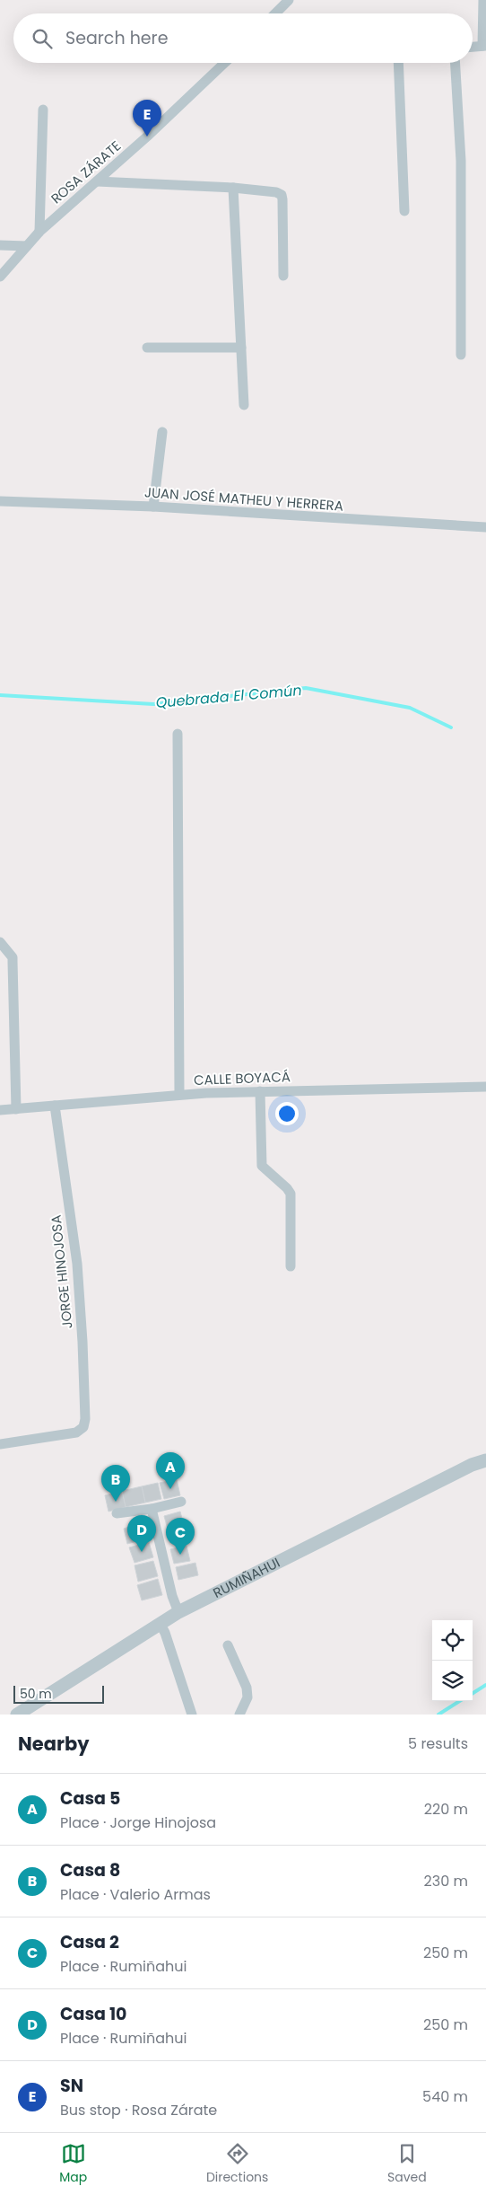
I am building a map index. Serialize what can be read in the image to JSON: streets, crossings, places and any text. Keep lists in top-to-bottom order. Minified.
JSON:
{"streets":{"street":["ROSA ZÁRATE","JUAN JOSÉ MATHEU Y HERRERA","CALLE BOYACÁ","JORGE HINOJOSA","RUMIÑAHUI"]},"crossings":[["CALLE BOYACÁ","JORGE HINOJOSA"]],"water":["Quebrada El Común"],"scale_bar":"50 m","page":{"search":"Search here","pins":["E","A","B","D","C"],"scale":"50 m","heading":["Nearby","5 results"],"list":[{"mark":"A","name":"Casa 5","note":"Place · Jorge Hinojosa","value":"220 m"},{"mark":"B","name":"Casa 8","note":"Place · Valerio Armas","value":"230 m"},{"mark":"C","name":"Casa 2","note":"Place · Rumiñahui","value":"250 m"},{"mark":"D","name":"Casa 10","note":"Place · Rumiñahui","value":"250 m"},{"mark":"E","name":"SN","note":"Bus stop · Rosa Zárate","value":"540 m"}],"nav":["Map","Directions","Saved"]}}
